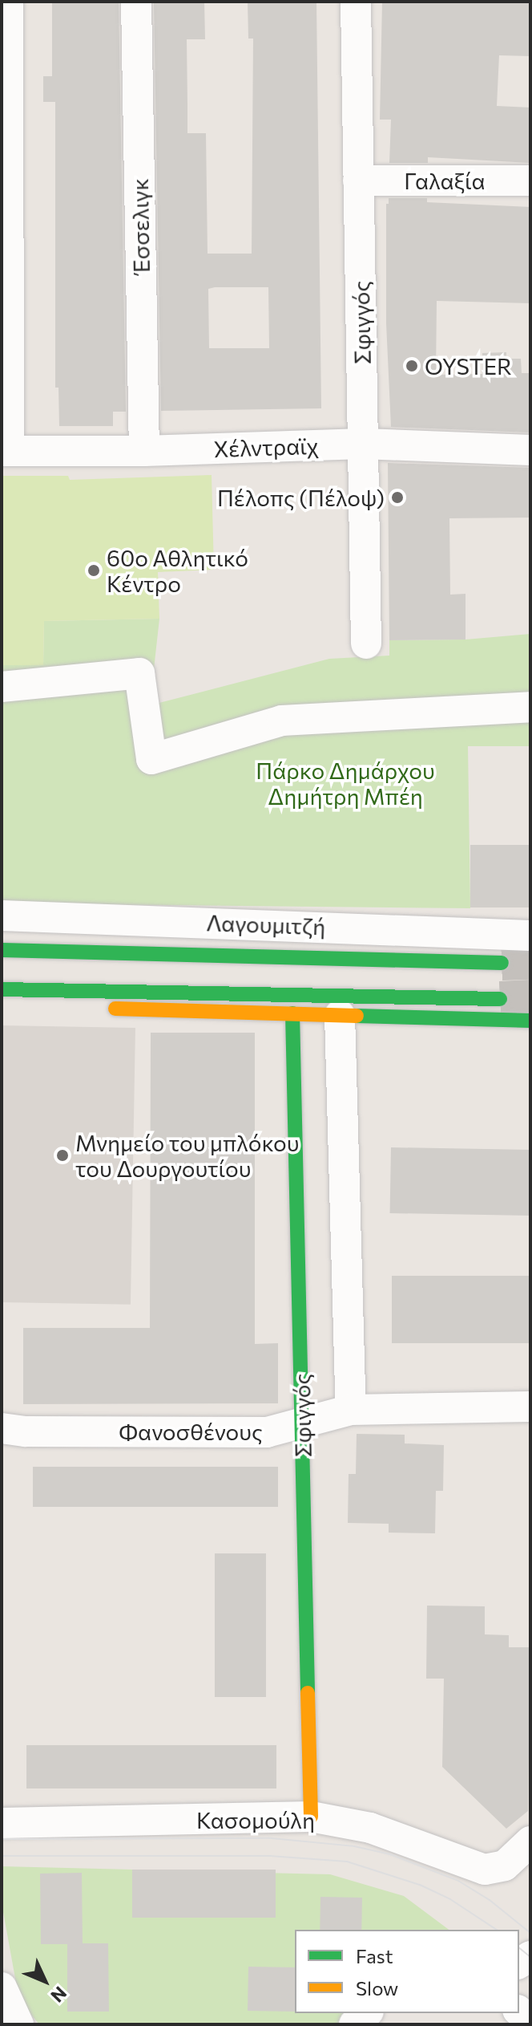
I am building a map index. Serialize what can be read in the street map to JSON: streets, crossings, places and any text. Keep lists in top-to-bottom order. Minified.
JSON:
{"streets":{"street":["Γαλαξία","Έσσελιγκ","Σφιγγός","Χέλντραϊχ","Λαγουμιτζή","Φανοσθένους","Κασομούλη"]},"crossings":[["Γαλαξία","Σφιγγός"],["Έσσελιγκ","Χέλντραϊχ"],["Σφιγγός","Χέλντραϊχ"],["Σφιγγός","Φανοσθένους"],["Σφιγγός","Κασομούλη"]],"parks":["Πάρκο Δημάρχου Δημήτρη Μπέη"],"places":["OYSTER","Πέλοπς (Πέλοψ)","60ο Αθλητικό Κέντρο","Μνημείο του μπλόκου του Δουργουτίου"],"legend":["Fast","Slow"],"north":"bottom right"}
